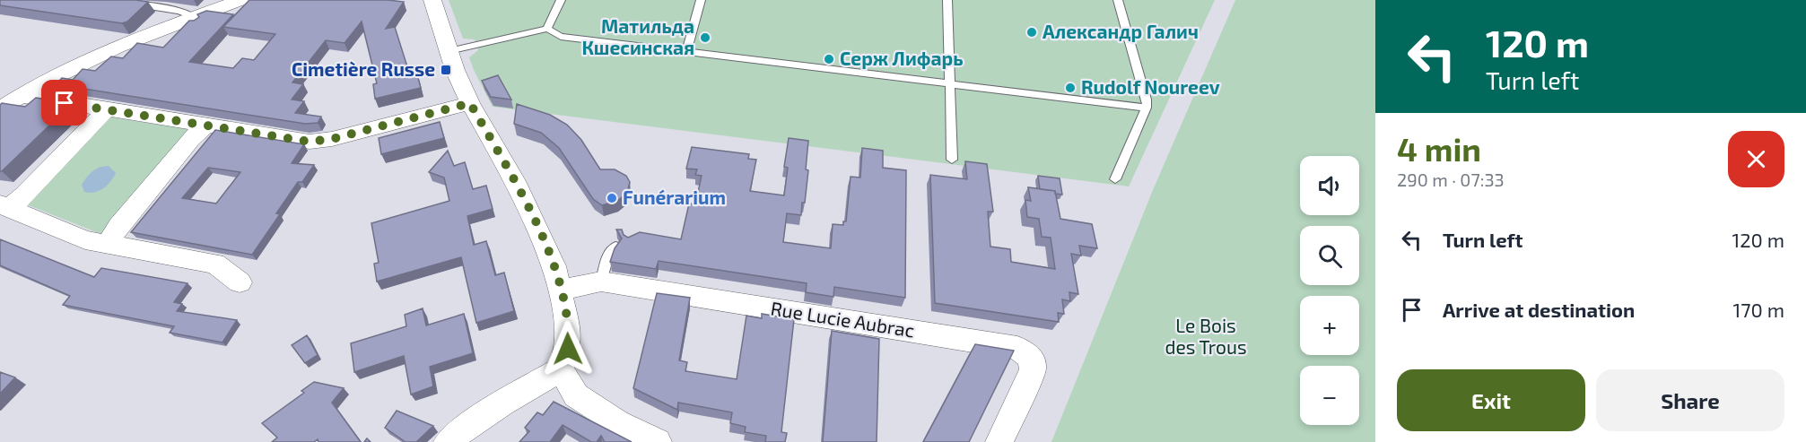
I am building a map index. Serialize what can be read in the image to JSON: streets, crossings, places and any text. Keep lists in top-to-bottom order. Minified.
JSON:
{"streets":{"street":["Rue Lucie Aubrac"]},"parks":["Le Bois des Trous"],"places":{"other":["Александр Галич","Матильда Кшесинская","Серж Лифарь","Rudolf Noureev","Funérarium"],"transit":["Cimetière Russe"]},"page":{"turn":["120 m","Turn left"],"heading":["4 min","290 m · 07:33"],"map_buttons":["+","−"],"list":[{"name":"Turn left","value":"120 m"},{"name":"Arrive at destination","value":"170 m"}],"buttons":["Exit","Share"]}}
